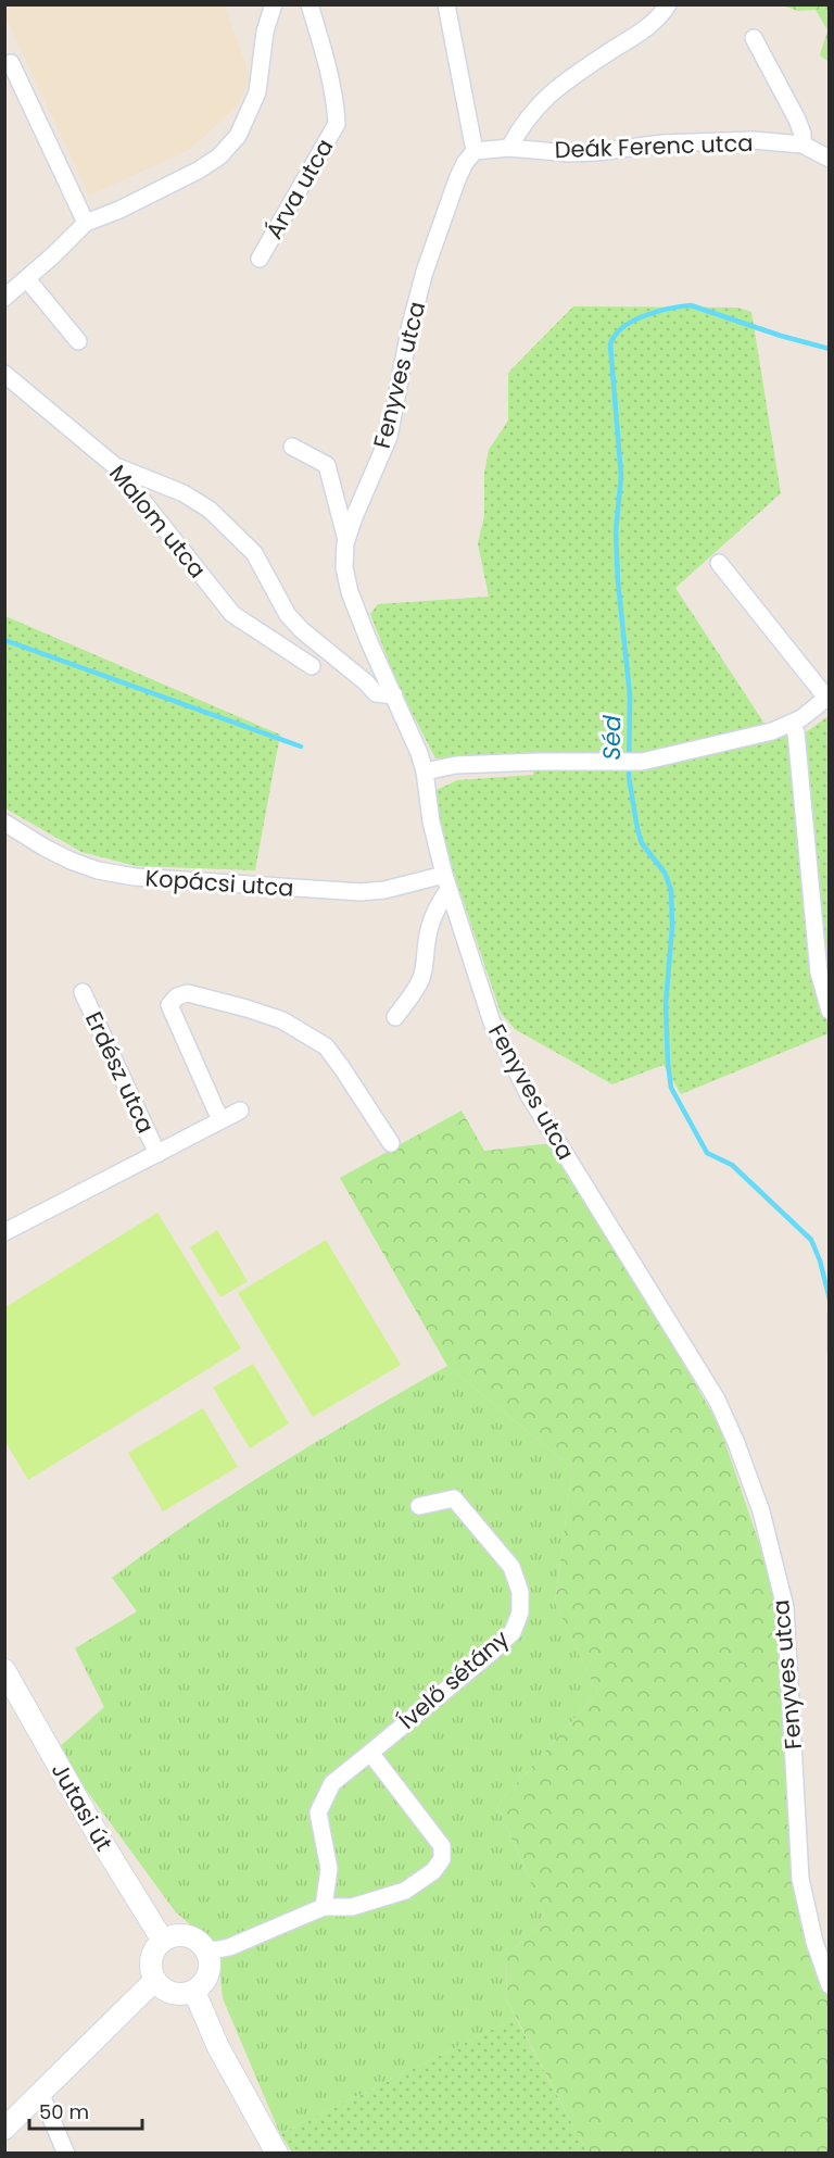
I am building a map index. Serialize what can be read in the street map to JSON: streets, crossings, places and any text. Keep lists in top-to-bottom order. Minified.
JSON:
{"streets":{"street":["Deák Ferenc utca","Árva utca","Fenyves utca","Malom utca","Kopácsi utca","Erdész utca","Ívelő sétány","Jutasi út"]},"crossings":[["Deák Ferenc utca","Fenyves utca"],["Fenyves utca","Kopácsi utca"]],"water":["Séd"],"scale_bar":"50 m"}
